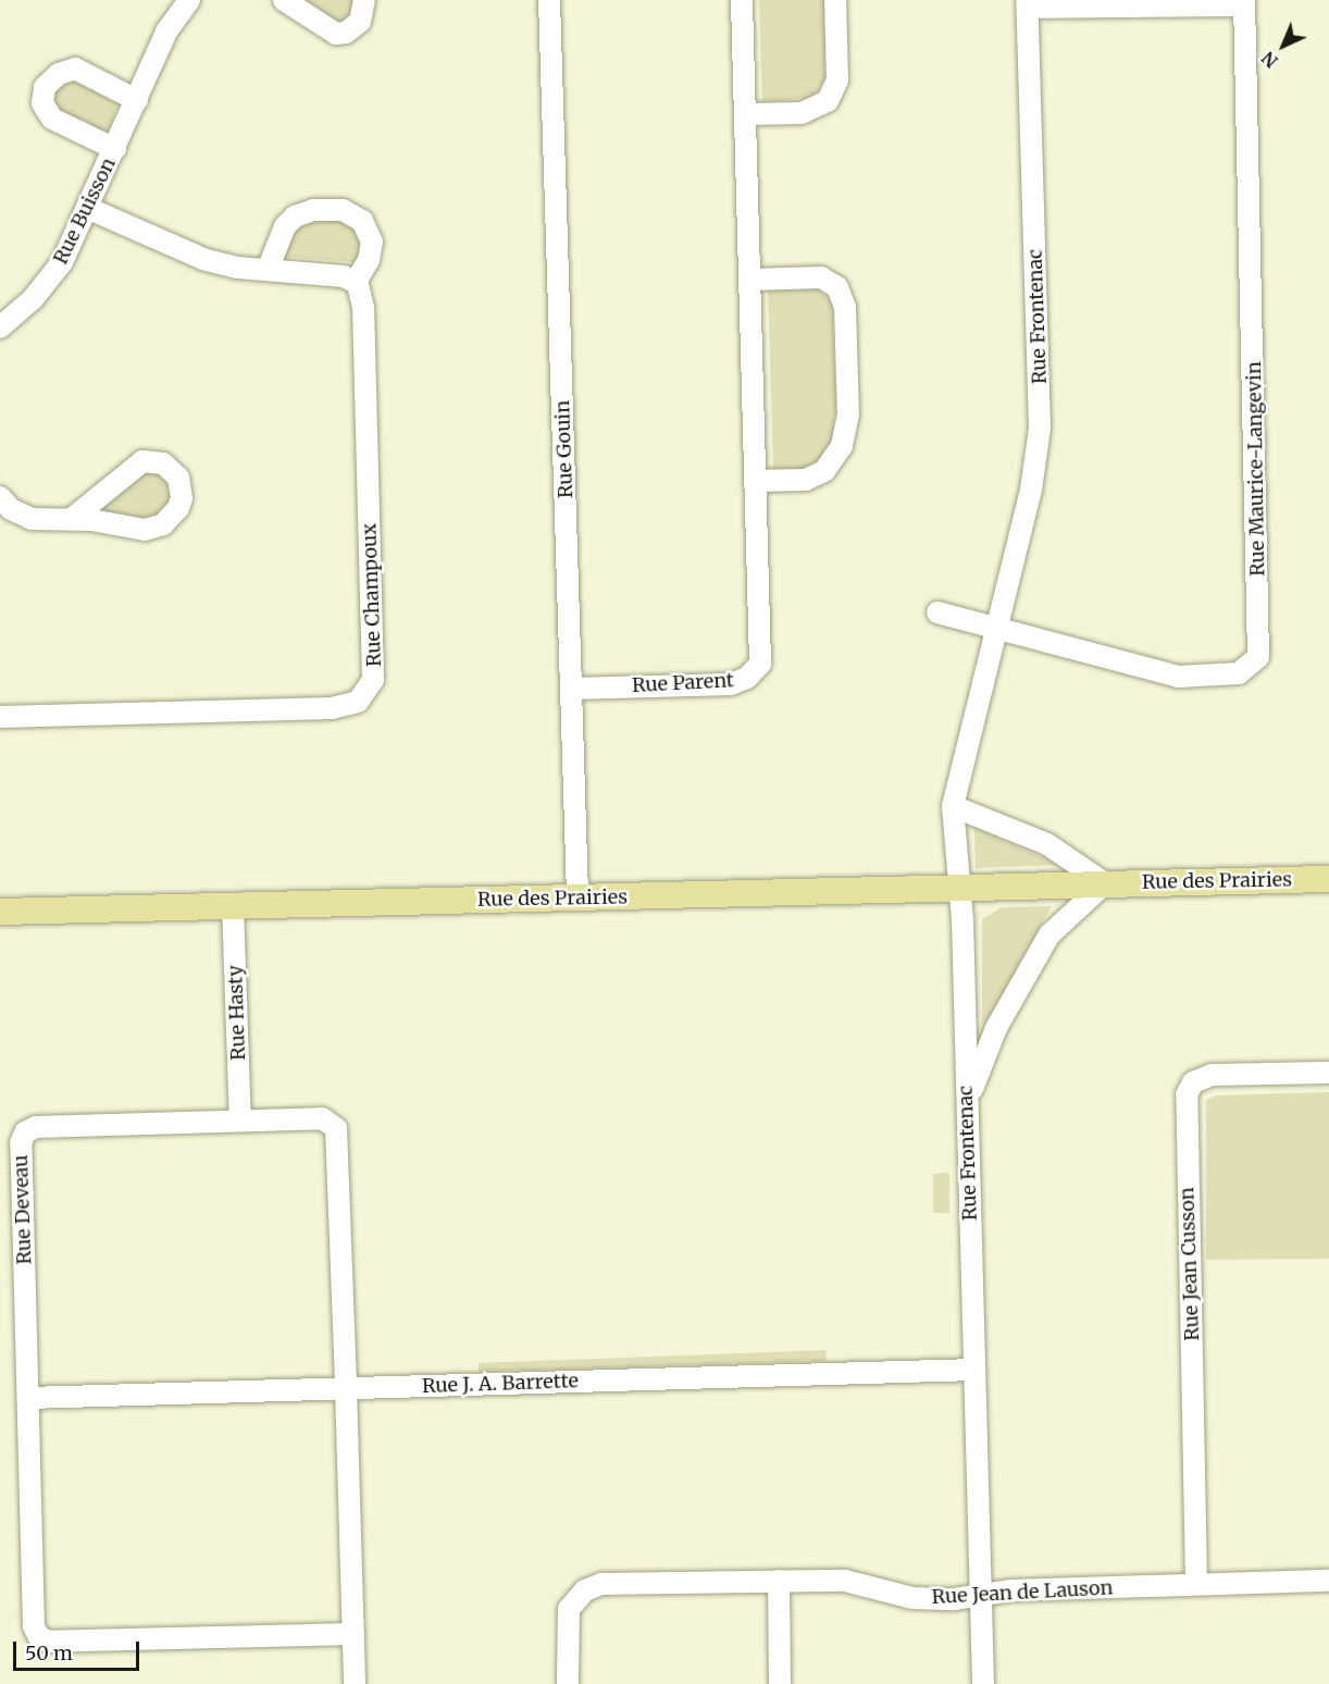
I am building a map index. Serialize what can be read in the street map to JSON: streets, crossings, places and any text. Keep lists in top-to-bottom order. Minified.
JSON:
{"streets":{"main road":["Rue des Prairies"],"street":["Rue Buisson","Rue Frontenac","Rue Gouin","Rue Maurice-Langevin","Rue Champoux","Rue Parent","Rue Hasty","Rue Deveau","Rue Jean Cusson","Rue J. A. Barrette","Rue Jean de Lauson"]},"crossings":[["Rue Frontenac","Rue Maurice-Langevin"],["Rue Frontenac","Rue des Prairies"],["Rue Frontenac","Rue J. A. Barrette"],["Rue Frontenac","Rue Jean de Lauson"],["Rue Gouin","Rue Parent"],["Rue Gouin","Rue des Prairies"],["Rue des Prairies","Rue Hasty"],["Rue Hasty","Rue Deveau"],["Rue Deveau","Rue J. A. Barrette"],["Rue Jean Cusson","Rue Jean de Lauson"]],"scale_bar":"50 m","north":"bottom left"}
